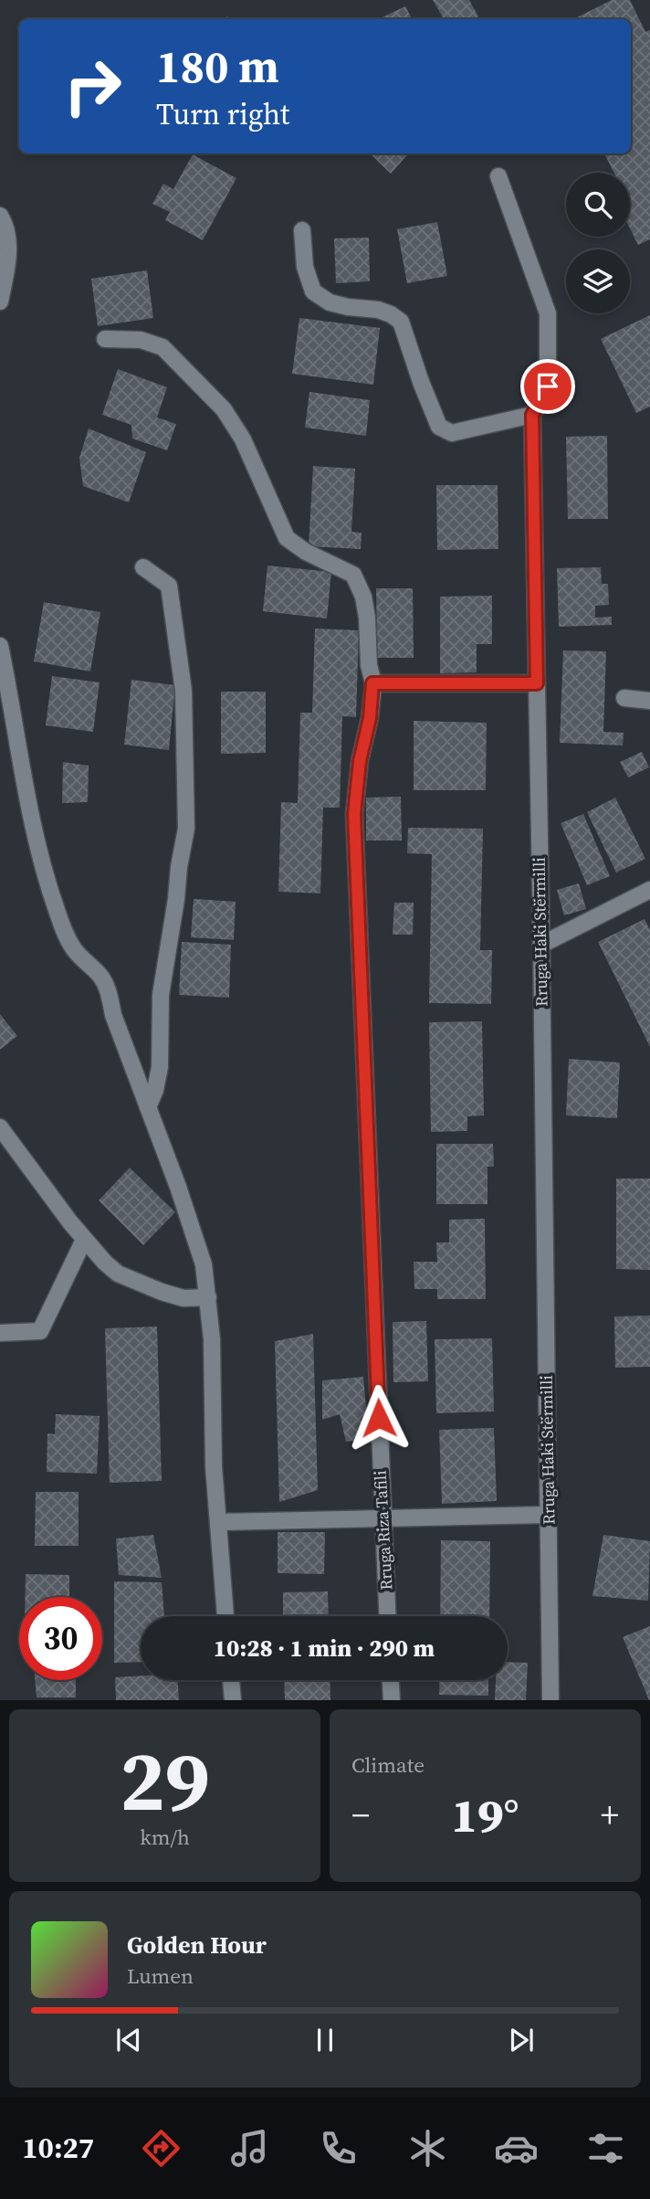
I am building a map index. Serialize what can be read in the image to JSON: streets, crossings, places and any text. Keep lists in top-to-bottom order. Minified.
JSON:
{"streets":{"street":["Rruga Haki Stërmilli","Rruga Riza Tafili"]},"page":{"turn":["180 m","Turn right"],"limit":"30","trip":"10:28 · 1 min · 290 m","tile":[["29","km/h"],"Climate"],"heat":["−","19°","+"],"song":["Golden Hour","Lumen"],"tabs":"10:27"}}
